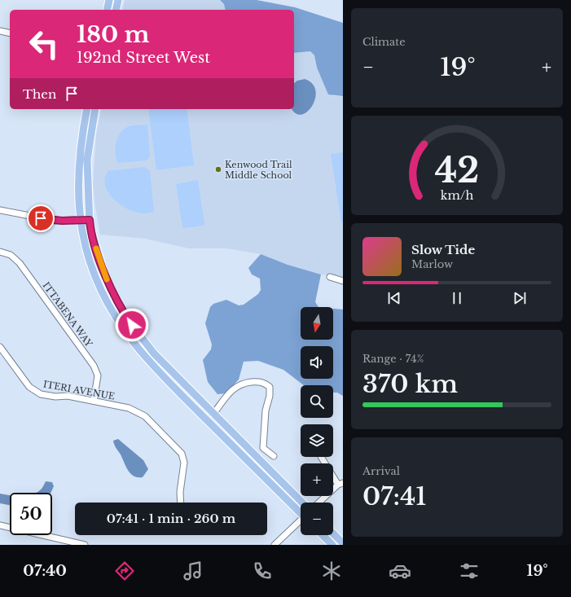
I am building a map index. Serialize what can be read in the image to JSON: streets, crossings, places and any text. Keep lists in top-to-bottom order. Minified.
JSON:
{"streets":{"street":["ITTABENA WAY","ITERI AVENUE"]},"crossings":[["ITTABENA WAY","ITERI AVENUE"]],"places":["Kenwood Trail Middle School"],"north":"bottom","page":{"tile":["Climate",["Range · 74%","370 km"],["Arrival","07:41"]],"turn":["180 m","192nd Street West"],"heat":["−","19°","+"],"then":"Then","song":["Slow Tide","Marlow"],"map_buttons":["+","−"],"limit":"50","trip":"07:41 · 1 min · 260 m","tabs":["07:40","19°"],"gauge":["42","km/h"]}}
